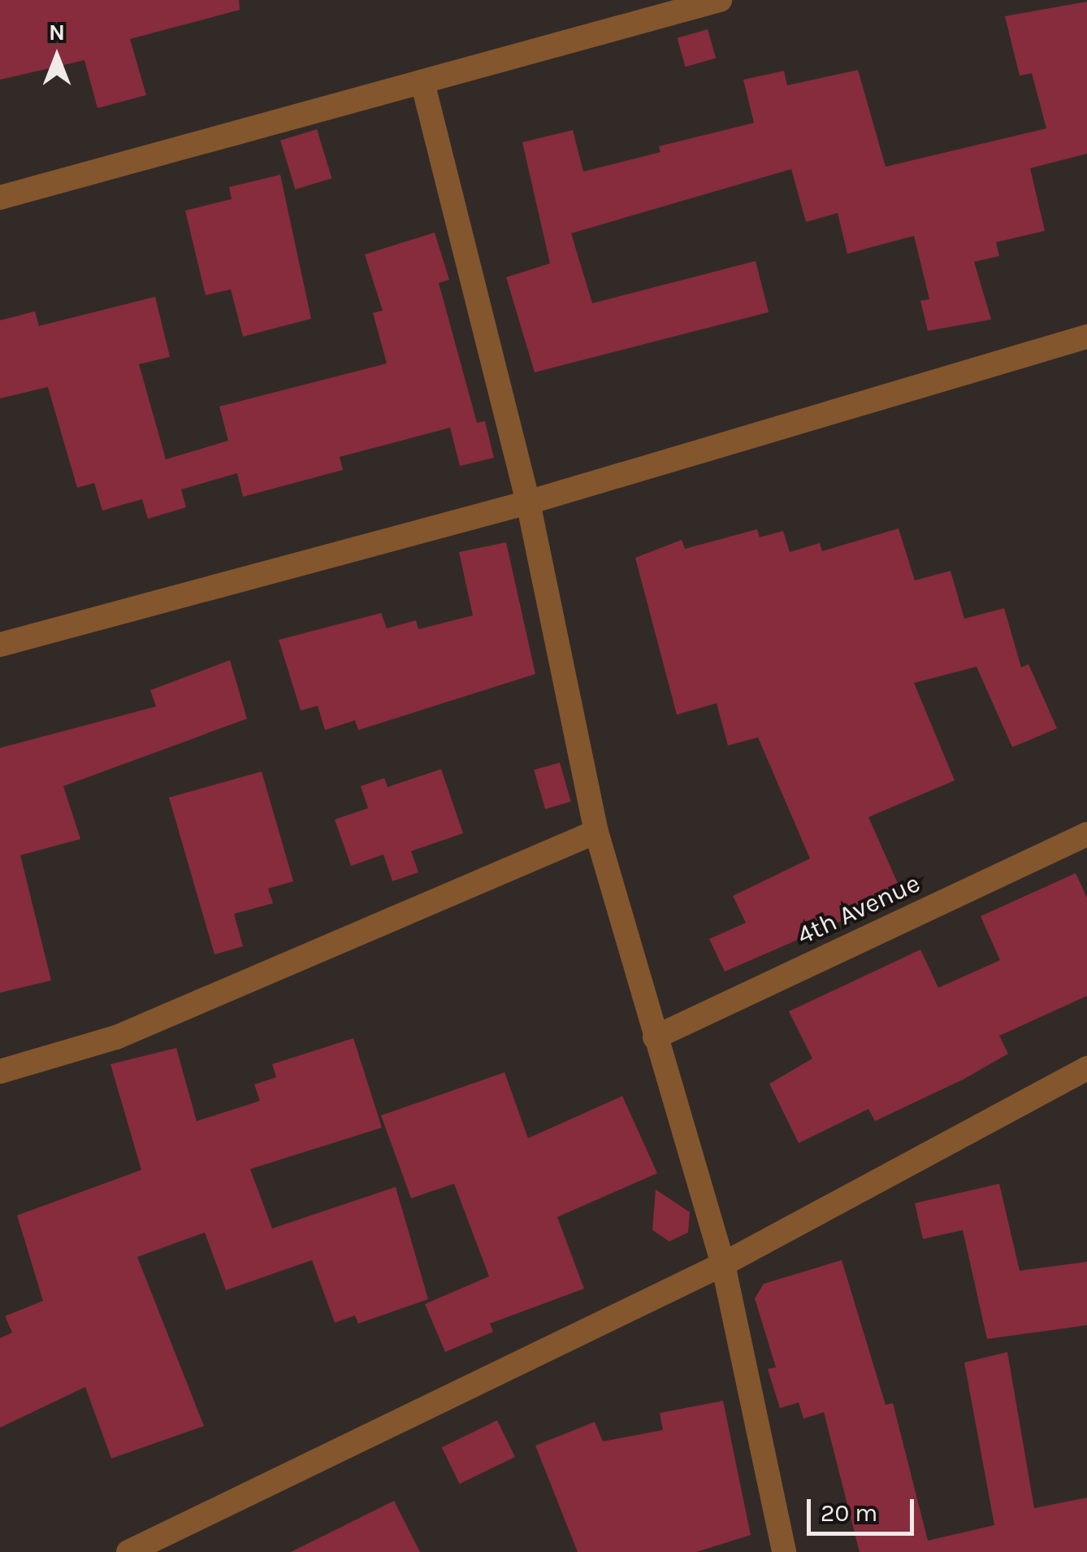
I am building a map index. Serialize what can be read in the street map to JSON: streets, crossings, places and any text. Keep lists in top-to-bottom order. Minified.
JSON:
{"streets":{"street":["4th Avenue"]},"scale_bar":"20 m","north":"top"}
